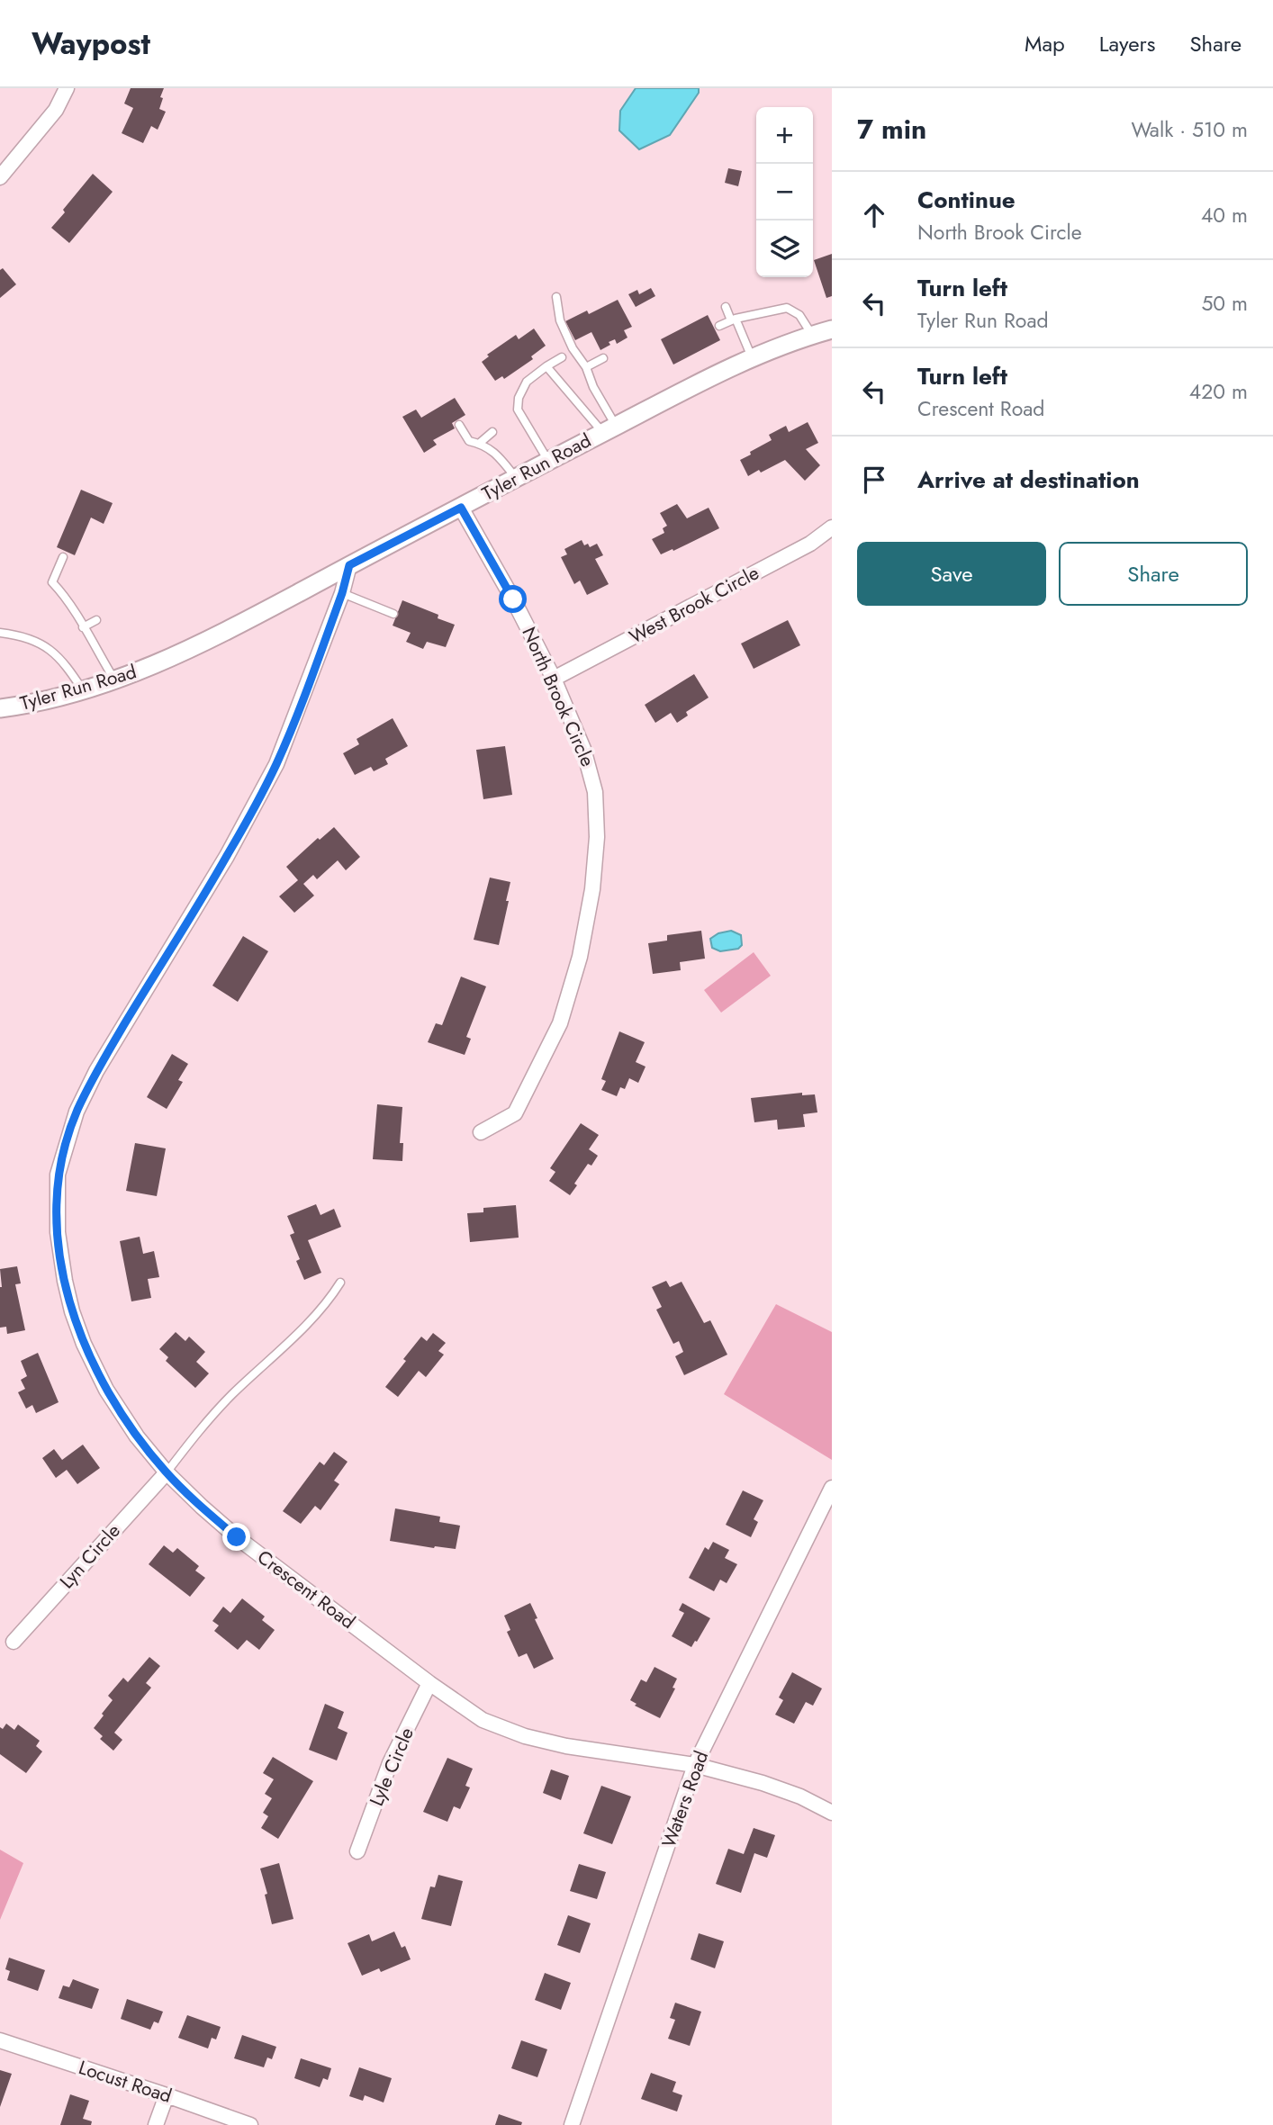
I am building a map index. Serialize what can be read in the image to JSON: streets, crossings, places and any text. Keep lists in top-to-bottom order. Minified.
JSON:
{"streets":{"street":["Tyler Run Road","West Brook Circle","North Brook Circle","Lyn Circle","Crescent Road","Lyle Circle","Waters Road","Locust Road"]},"crossings":[["Tyler Run Road","North Brook Circle"],["Tyler Run Road","Crescent Road"],["West Brook Circle","North Brook Circle"],["Lyn Circle","Crescent Road"],["Crescent Road","Lyle Circle"],["Crescent Road","Waters Road"]],"page":{"header":"Waypost","nav":["Map","Layers","Share"],"heading":["7 min","Walk · 510 m"],"map_buttons":["+","−"],"list":[["Continue","North Brook Circle","40 m"],["Turn left","Tyler Run Road","50 m"],["Turn left","Crescent Road","420 m"],"Arrive at destination"],"buttons":["Save","Share"]}}
